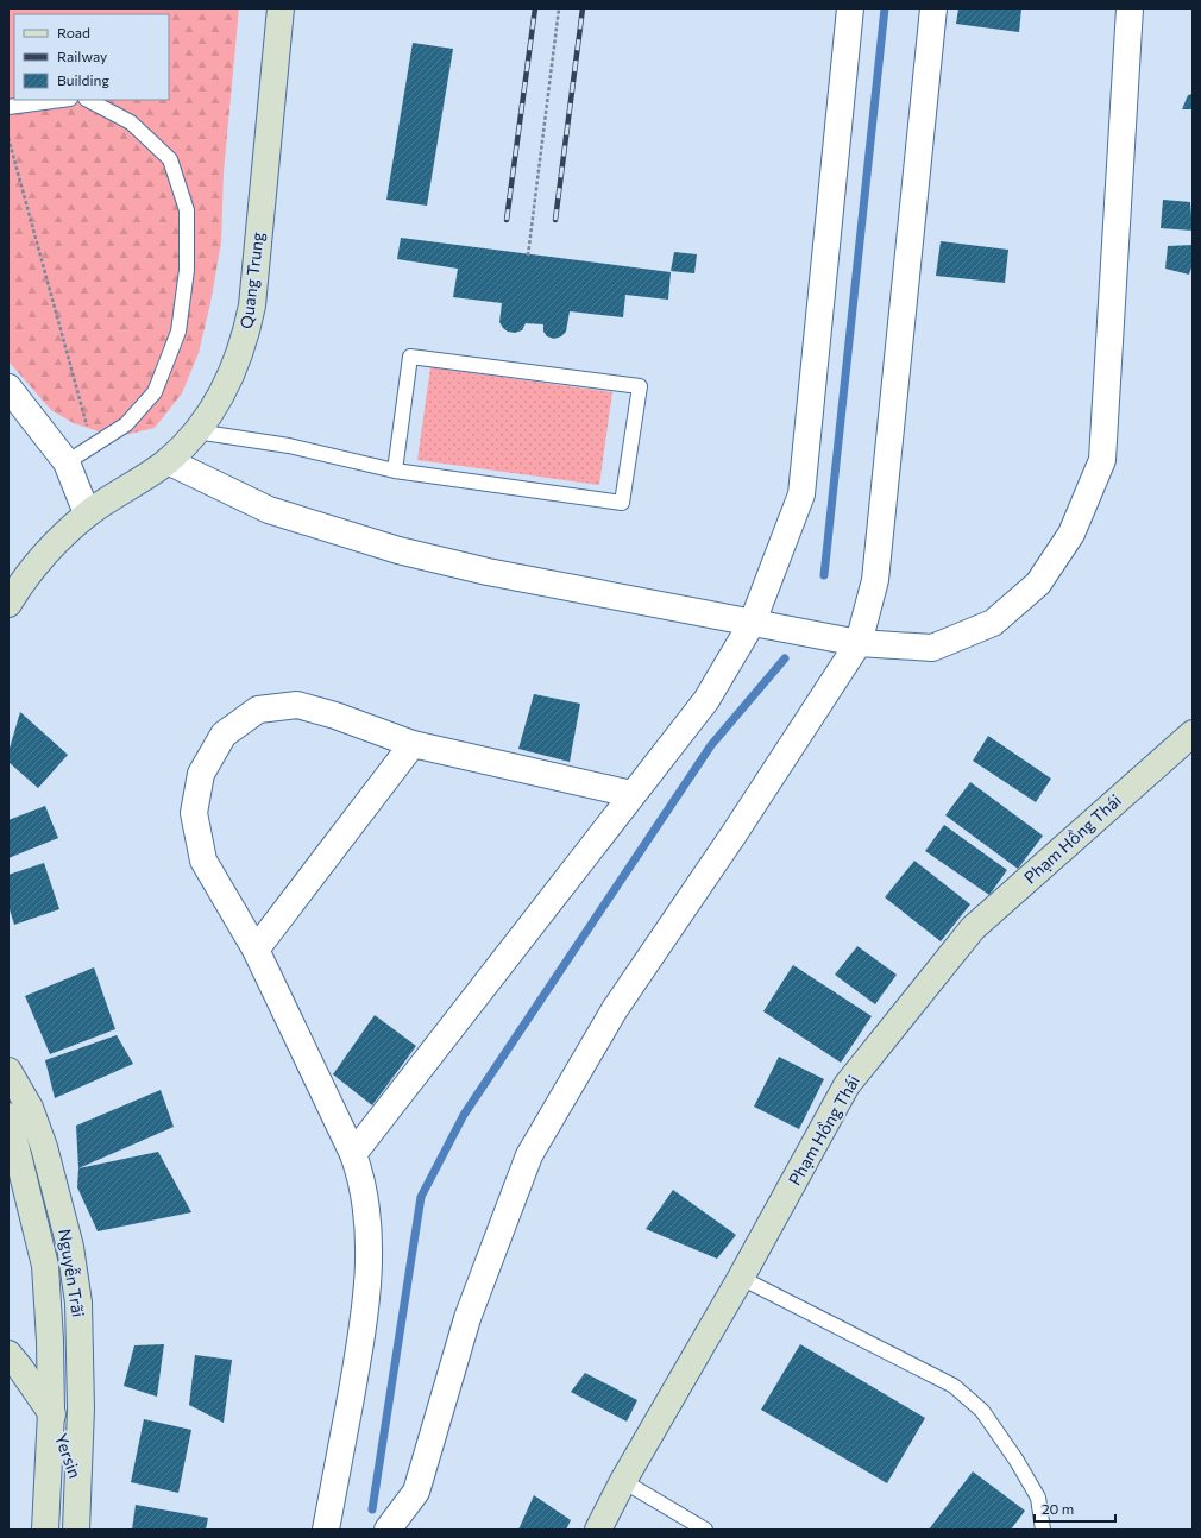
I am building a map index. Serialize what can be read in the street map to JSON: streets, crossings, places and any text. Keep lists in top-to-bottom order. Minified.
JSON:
{"streets":{"main road":["Quang Trung","Phạm Hồng Thái","Nguyễn Trãi","Yersin"]},"crossings":[["Nguyễn Trãi","Yersin"]],"legend":["Road","Railway","Building"],"scale_bar":"20 m"}
